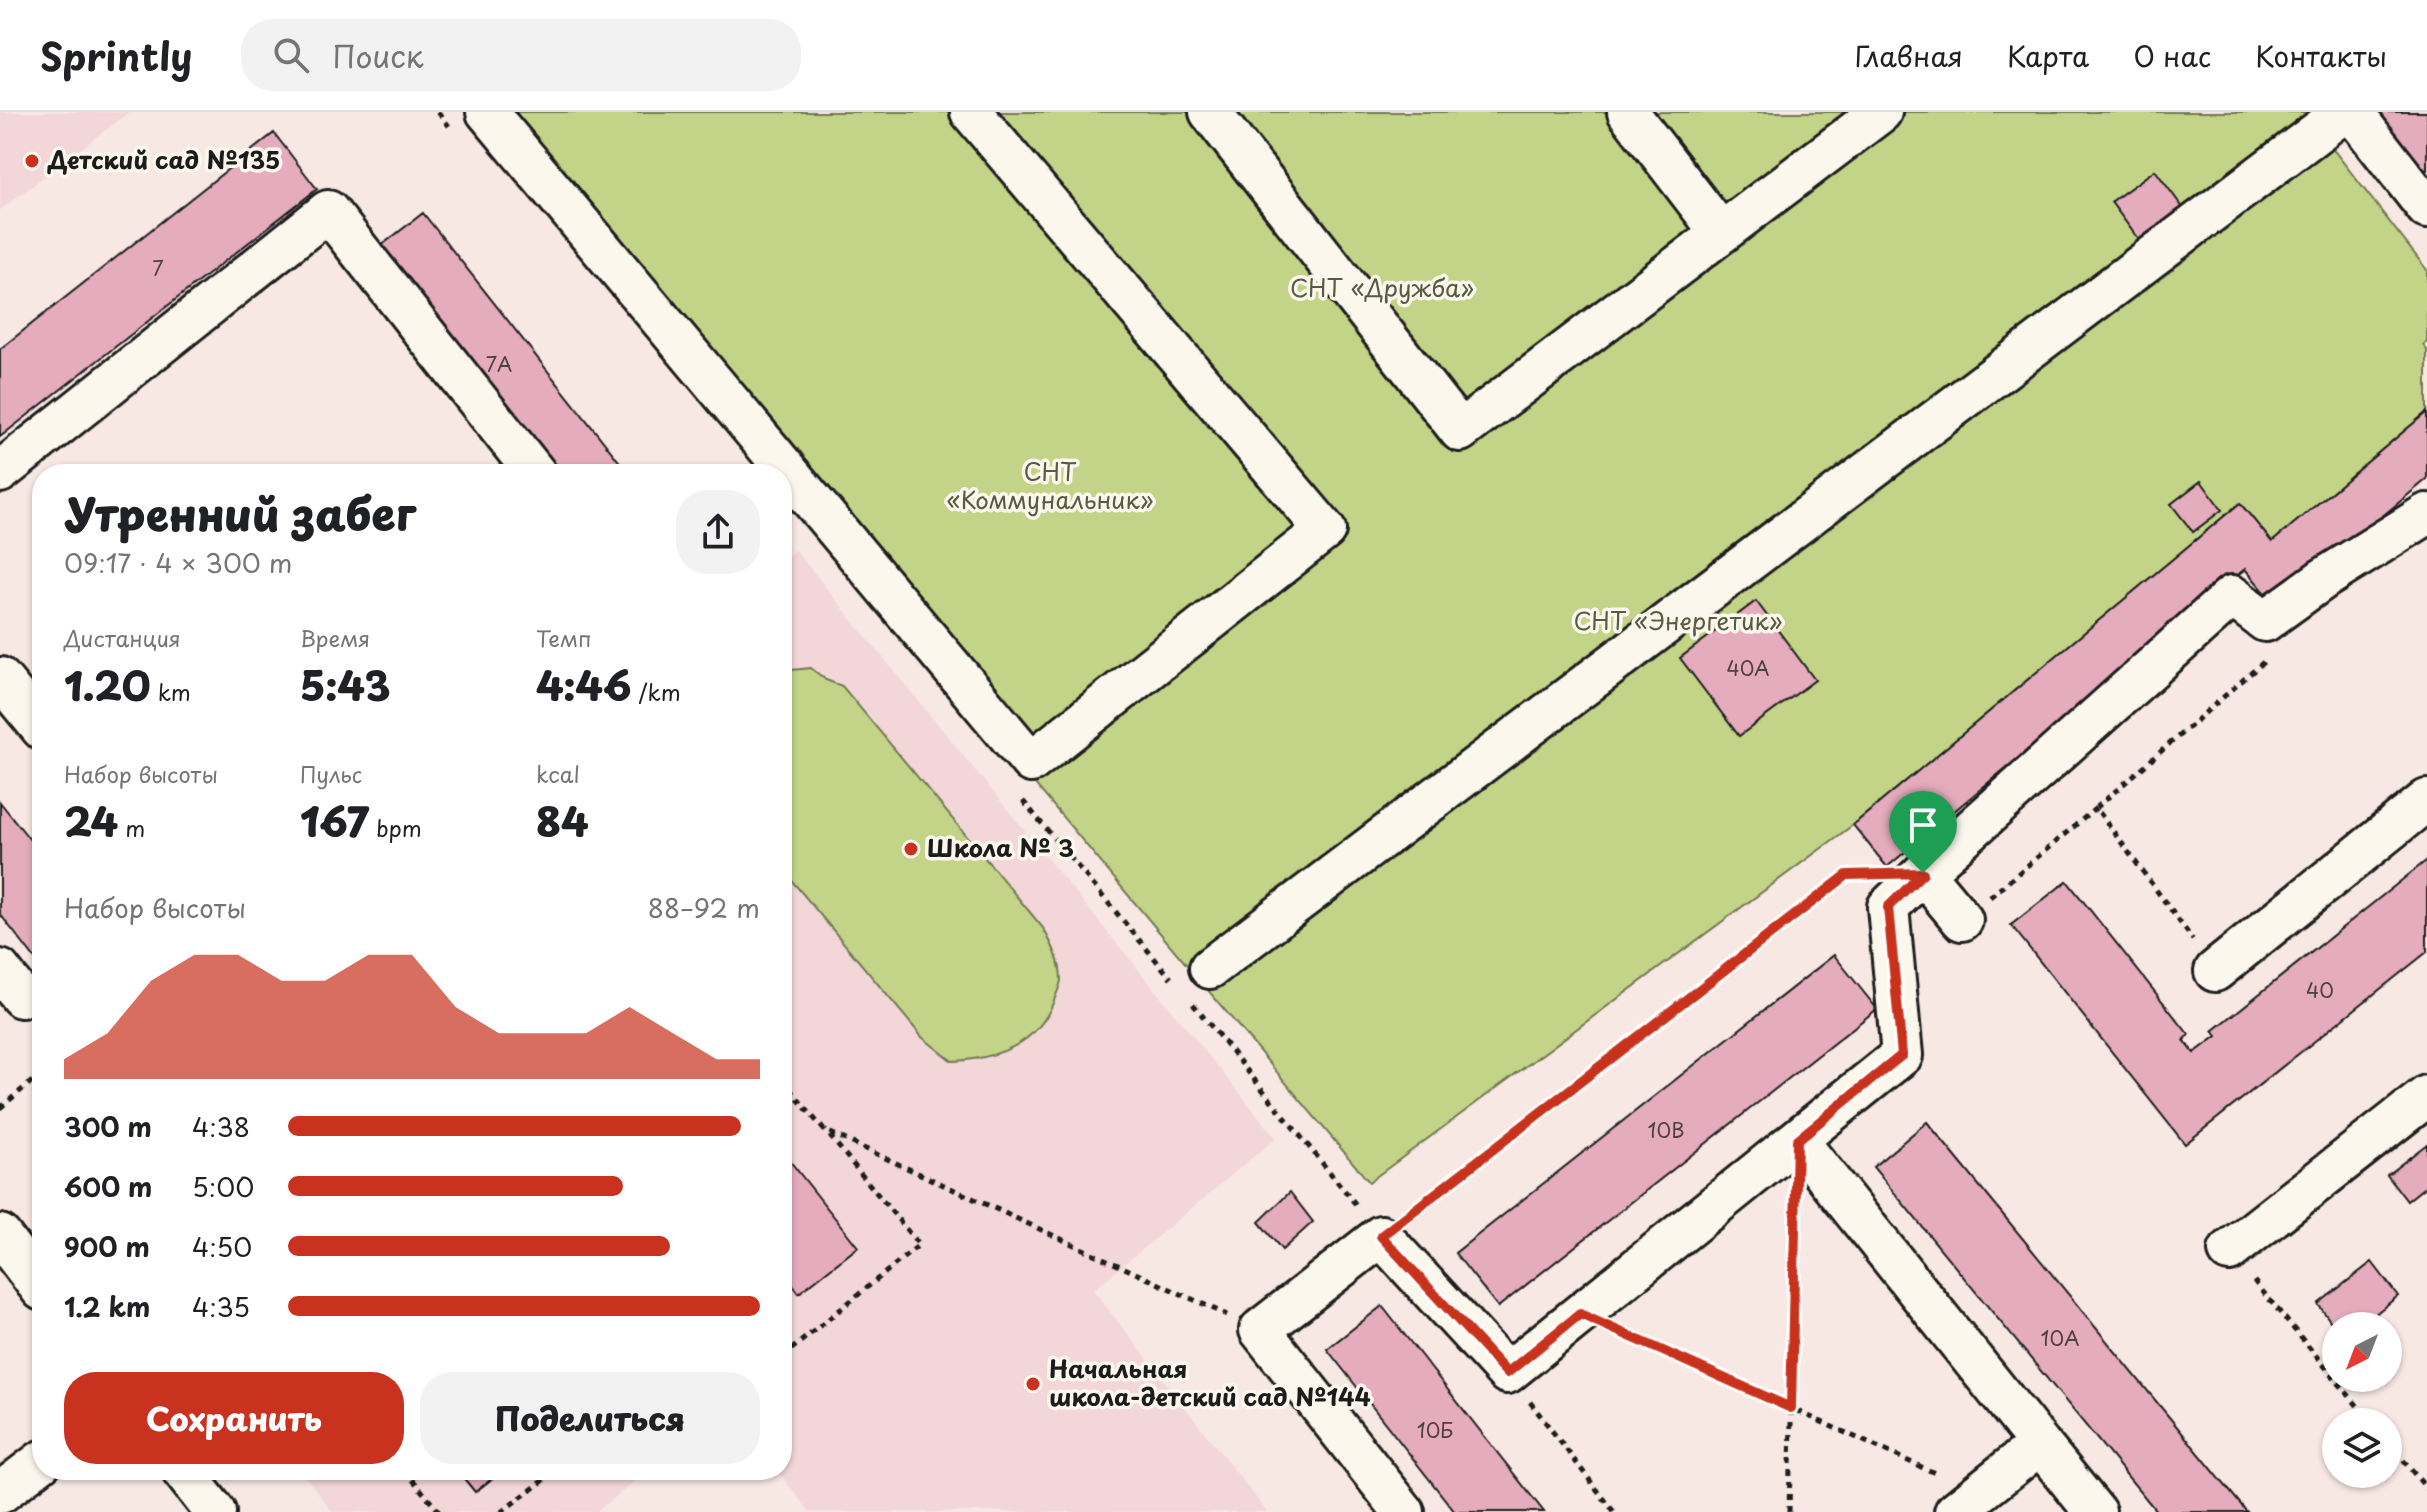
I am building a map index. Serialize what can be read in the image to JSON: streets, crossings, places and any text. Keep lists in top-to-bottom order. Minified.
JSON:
{"parks":["СНТ «Дружба»","СНТ «Коммунальник»","СНТ «Энергетик»"],"places":["Детский сад №135","Школа № 3","Начальная школа-детский сад №144"],"house_numbers":["7","7А","40А","40","10В","10А","10Б"],"north":"bottom left","page":{"header":"Sprintly","search":"Поиск","nav":["Главная","Карта","О нас","Контакты"],"heading":["Утренний забег","09:17 · 4 × 300 m"],"stats":[["Дистанция","1.20 km"],["Время","5:43"],["Темп","4:46 /km"],["Набор высоты","24 m"],["Пульс","167 bpm"],["kcal","84"]],"chart":["Набор высоты","88–92 m"],"list":[{"name":"300 m","note":"4:38"},{"name":"600 m","note":"5:00"},{"name":"900 m","note":"4:50"},{"name":"1.2 km","note":"4:35"}],"buttons":["Сохранить","Поделиться"]}}
